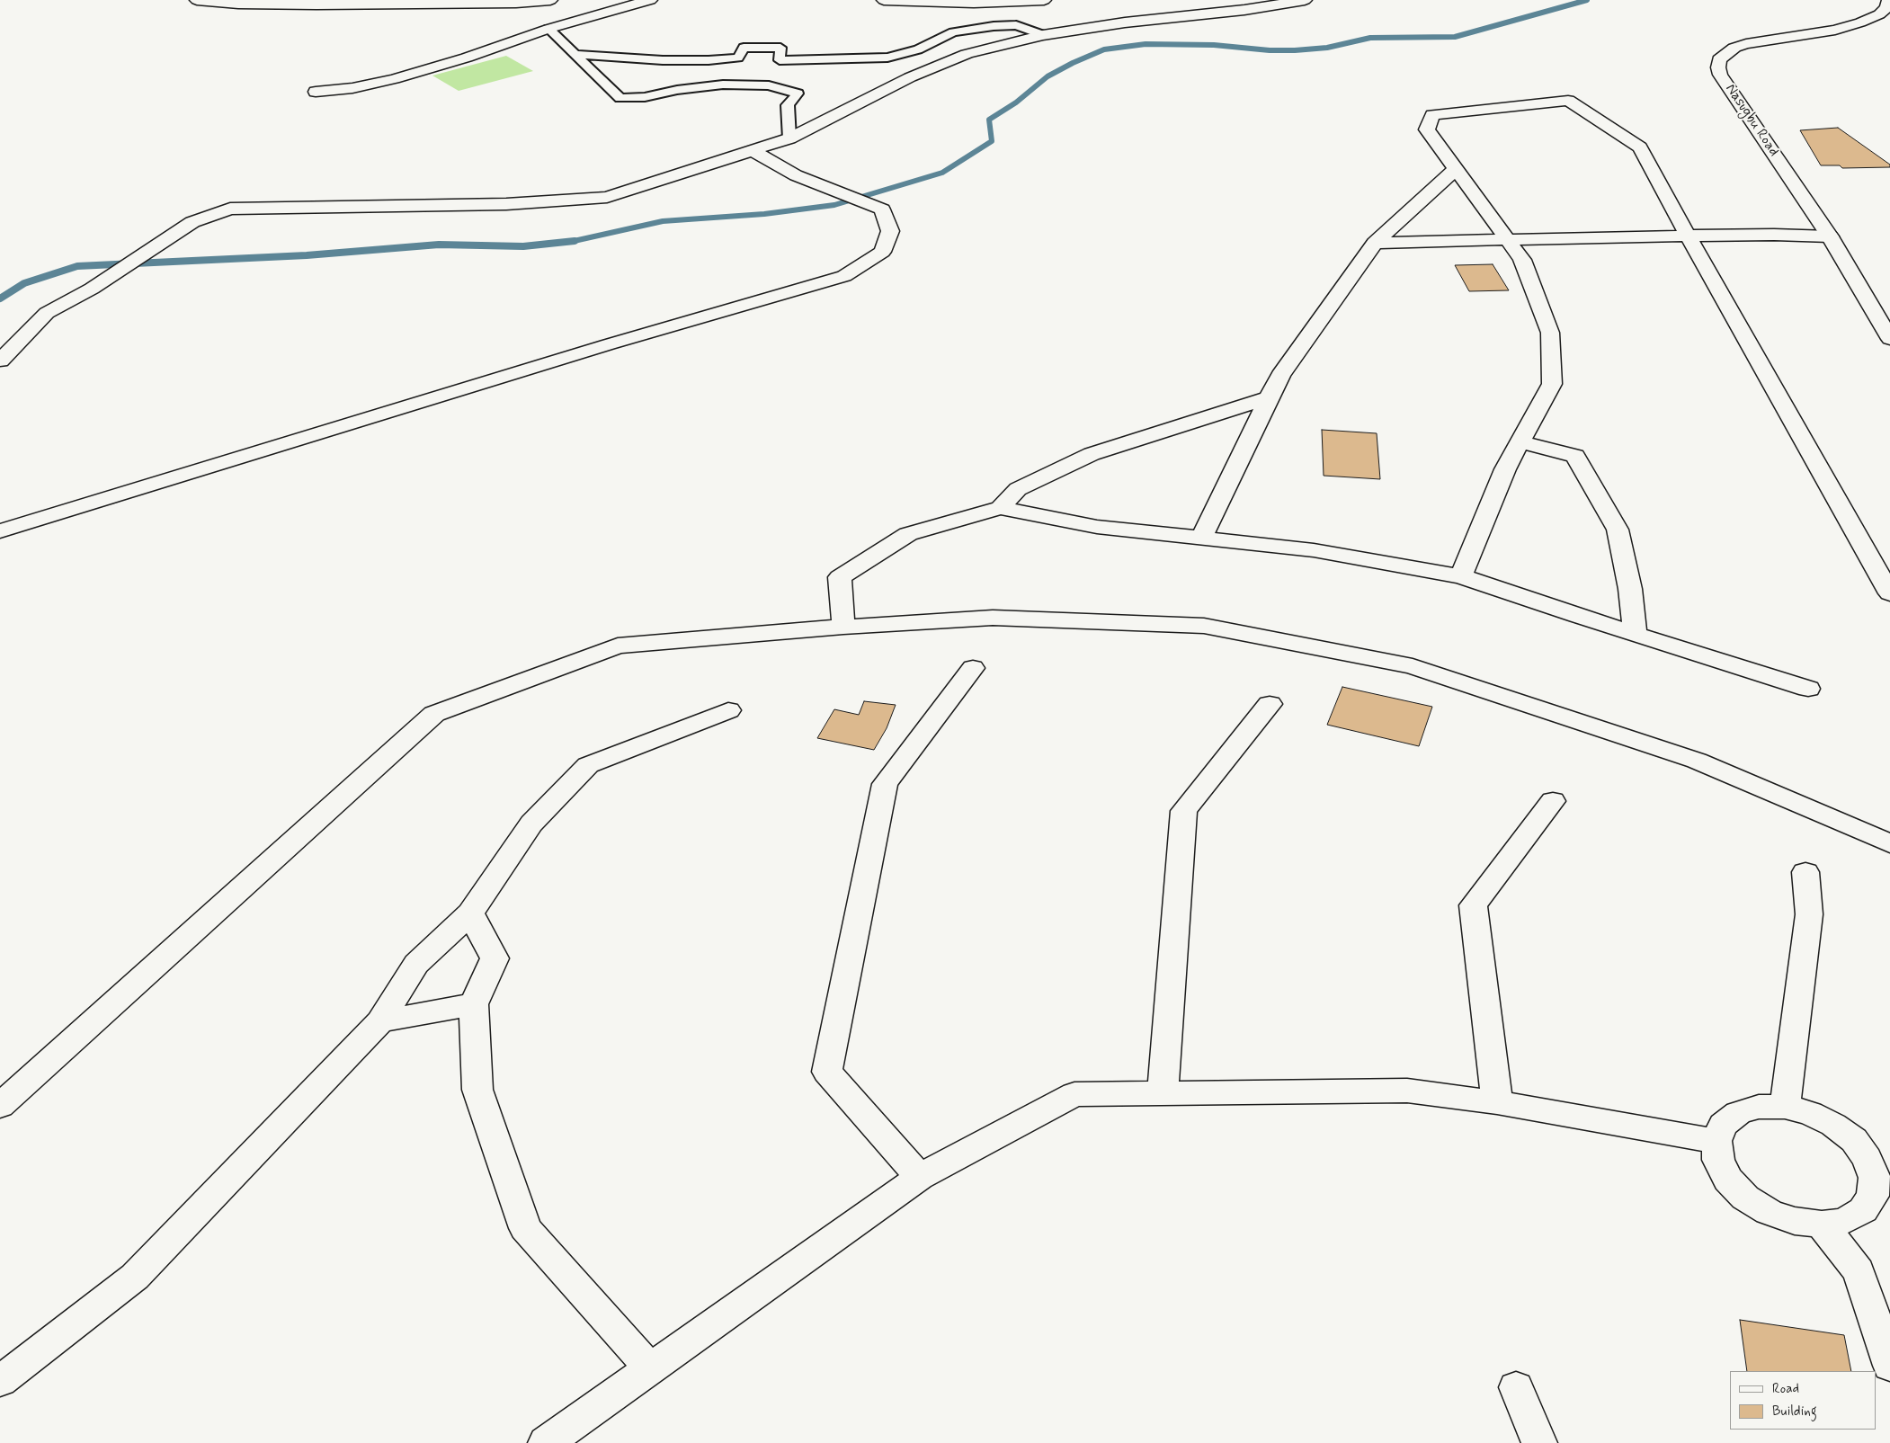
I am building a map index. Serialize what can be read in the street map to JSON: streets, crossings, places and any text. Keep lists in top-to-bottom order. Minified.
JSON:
{"streets":{"street":["Nasugbu Road"]},"legend":["Road","Building"]}
